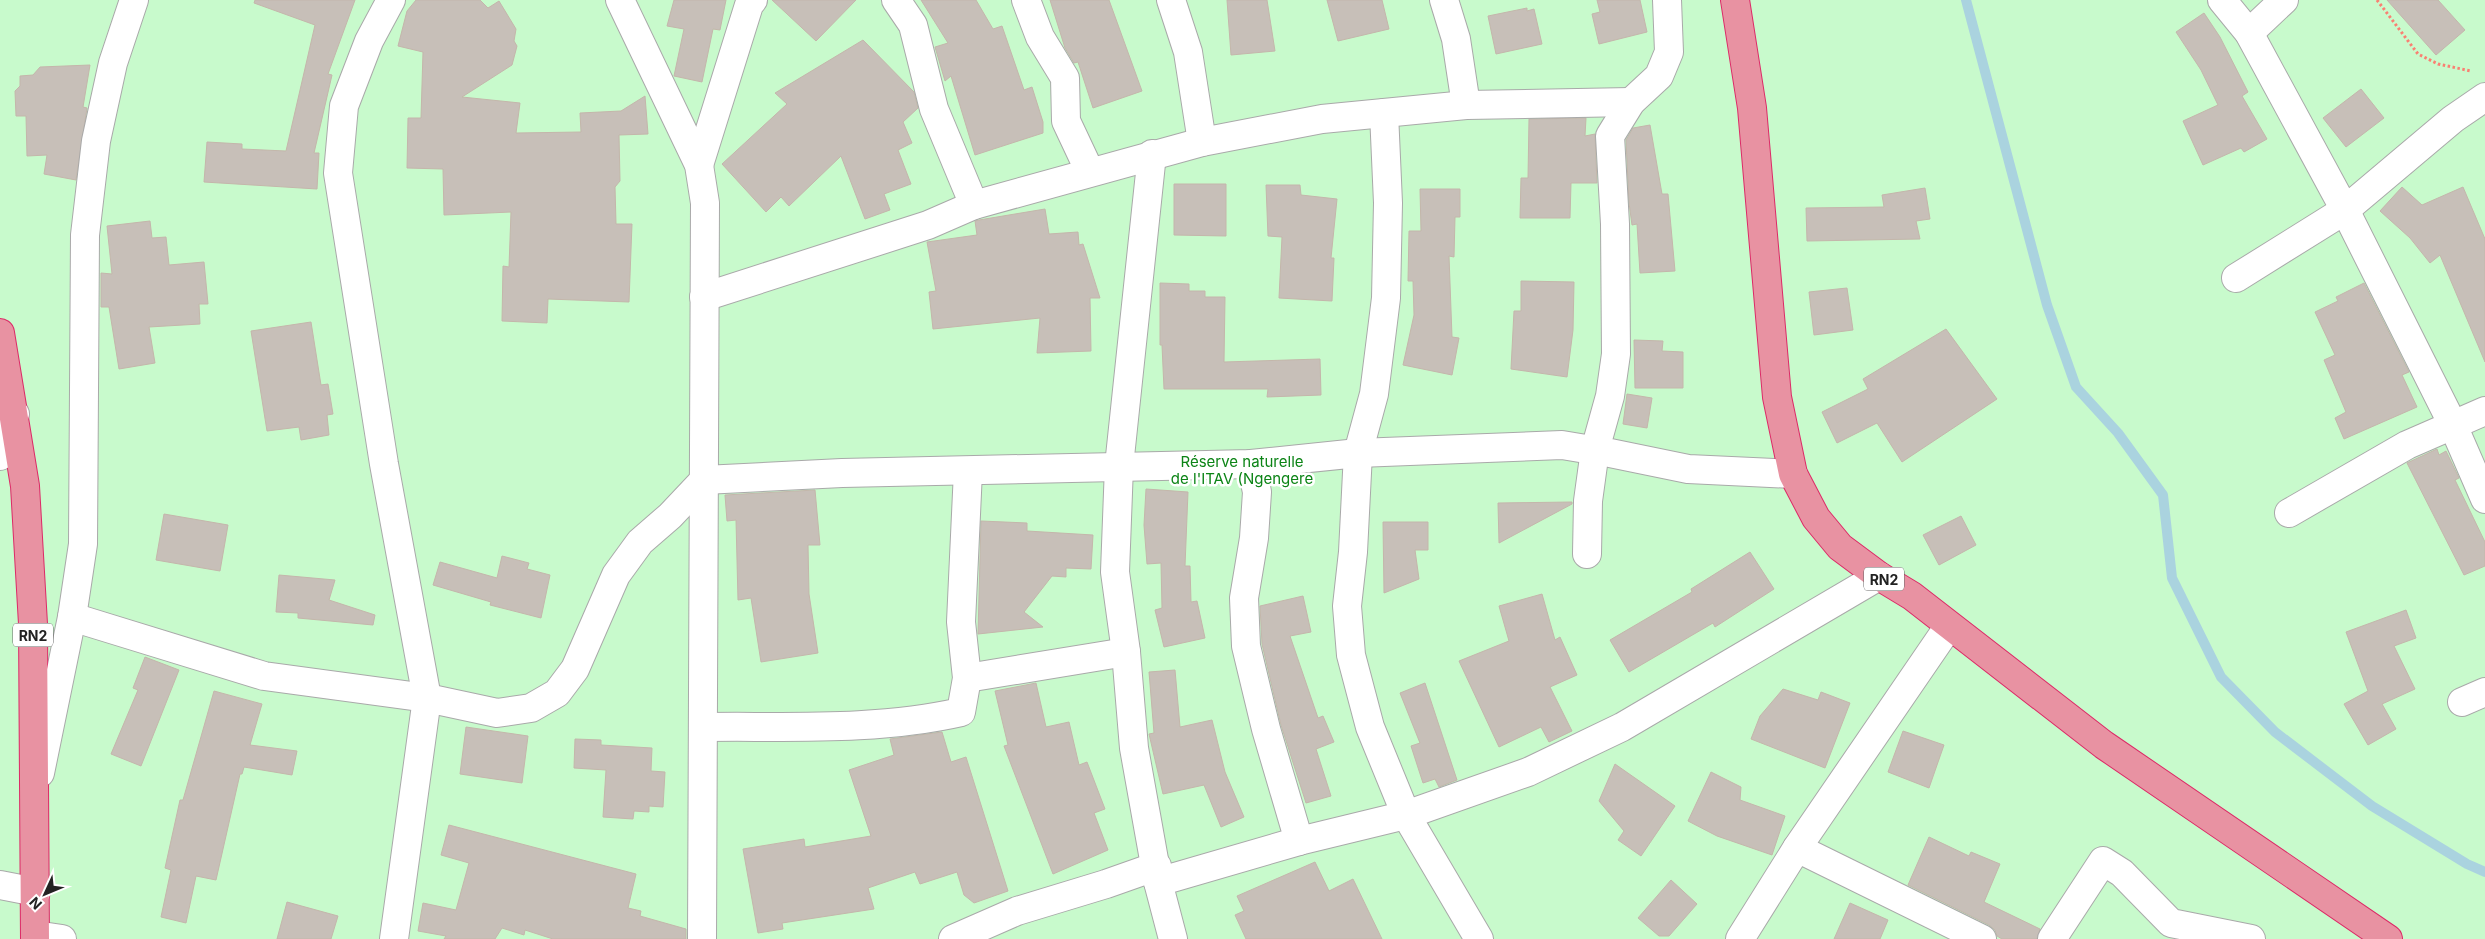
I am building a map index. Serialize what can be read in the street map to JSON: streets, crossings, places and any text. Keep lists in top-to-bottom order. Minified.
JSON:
{"streets":{"highway":["RN2"]},"parks":["Réserve naturelle de l'ITAV (Ngengere"],"north":"bottom left"}
